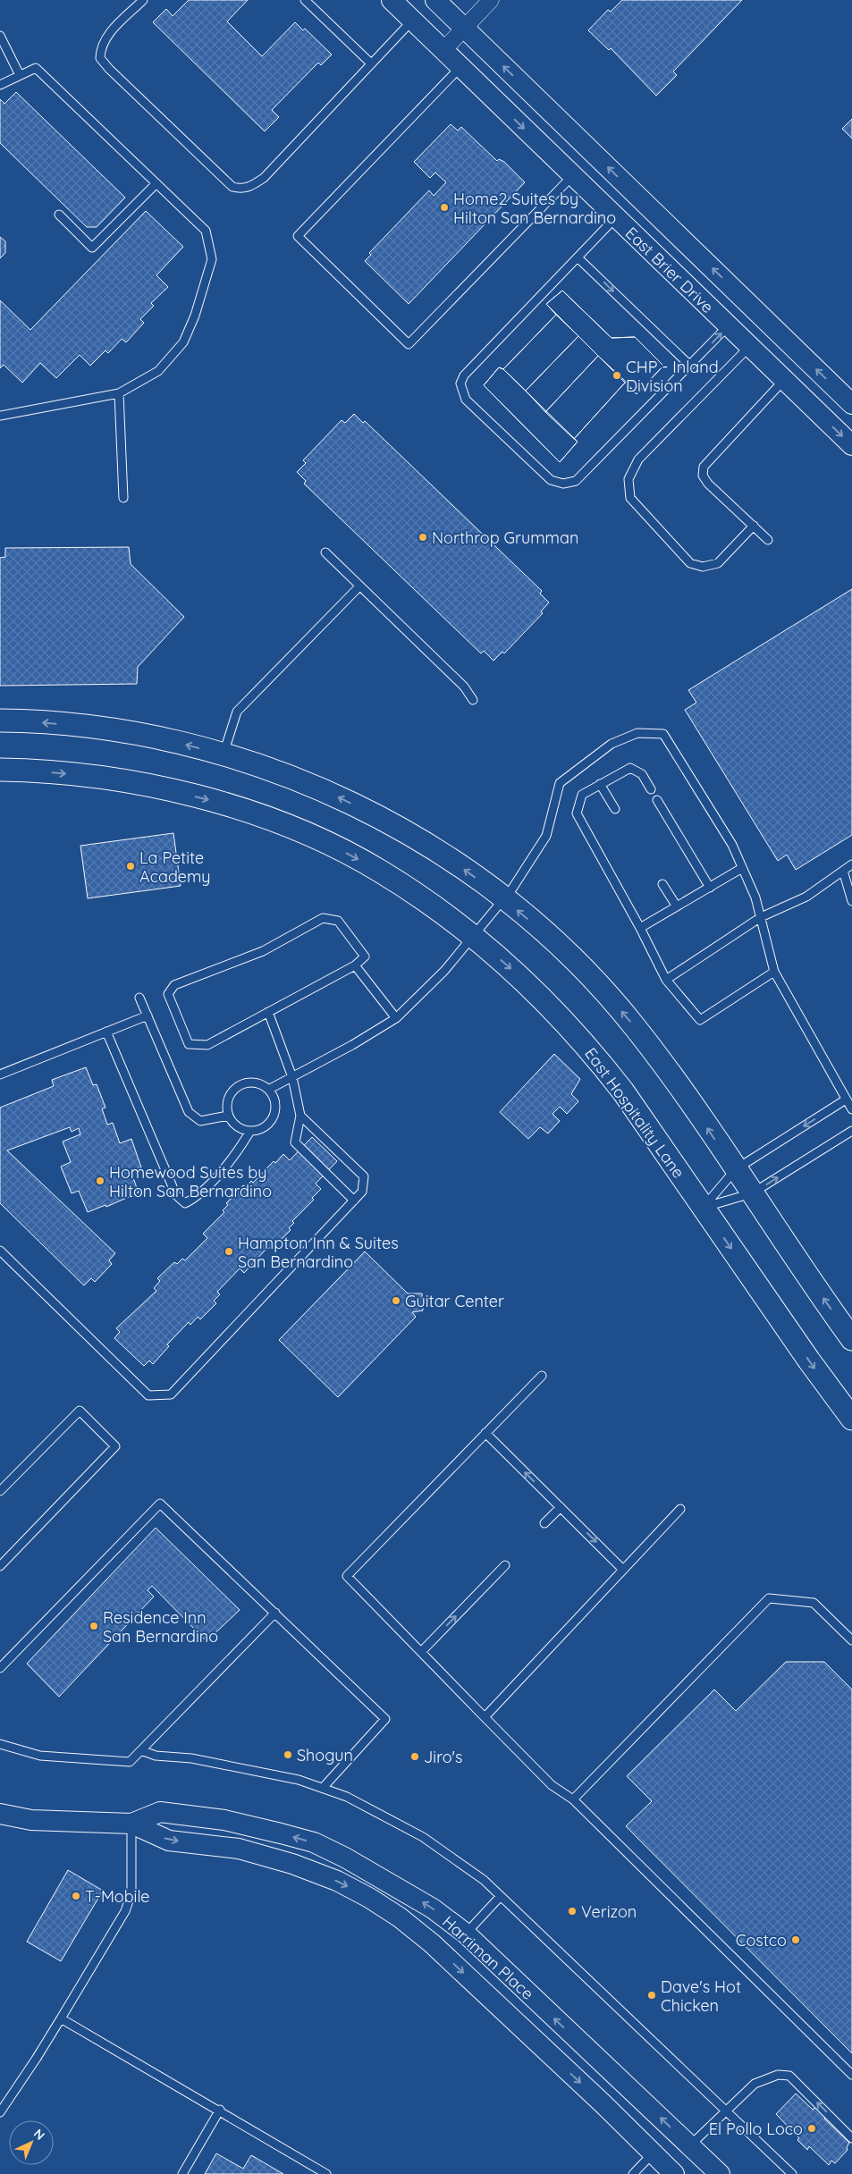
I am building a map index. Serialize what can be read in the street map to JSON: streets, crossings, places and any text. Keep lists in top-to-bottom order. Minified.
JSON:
{"streets":{"main road":["East Hospitality Lane"],"street":["East Brier Drive","Harriman Place"]},"places":["Home2 Suites by Hilton San Bernardino","CHP - Inland Division","Northrop Grumman","La Petite Academy","Homewood Suites by Hilton San Bernardino","Hampton Inn & Suites San Bernardino","Guitar Center","Residence Inn San Bernardino","Shogun","Jiro's","T-Mobile","Verizon","Costco","Dave's Hot Chicken","El Pollo Loco"],"north":"top right"}
